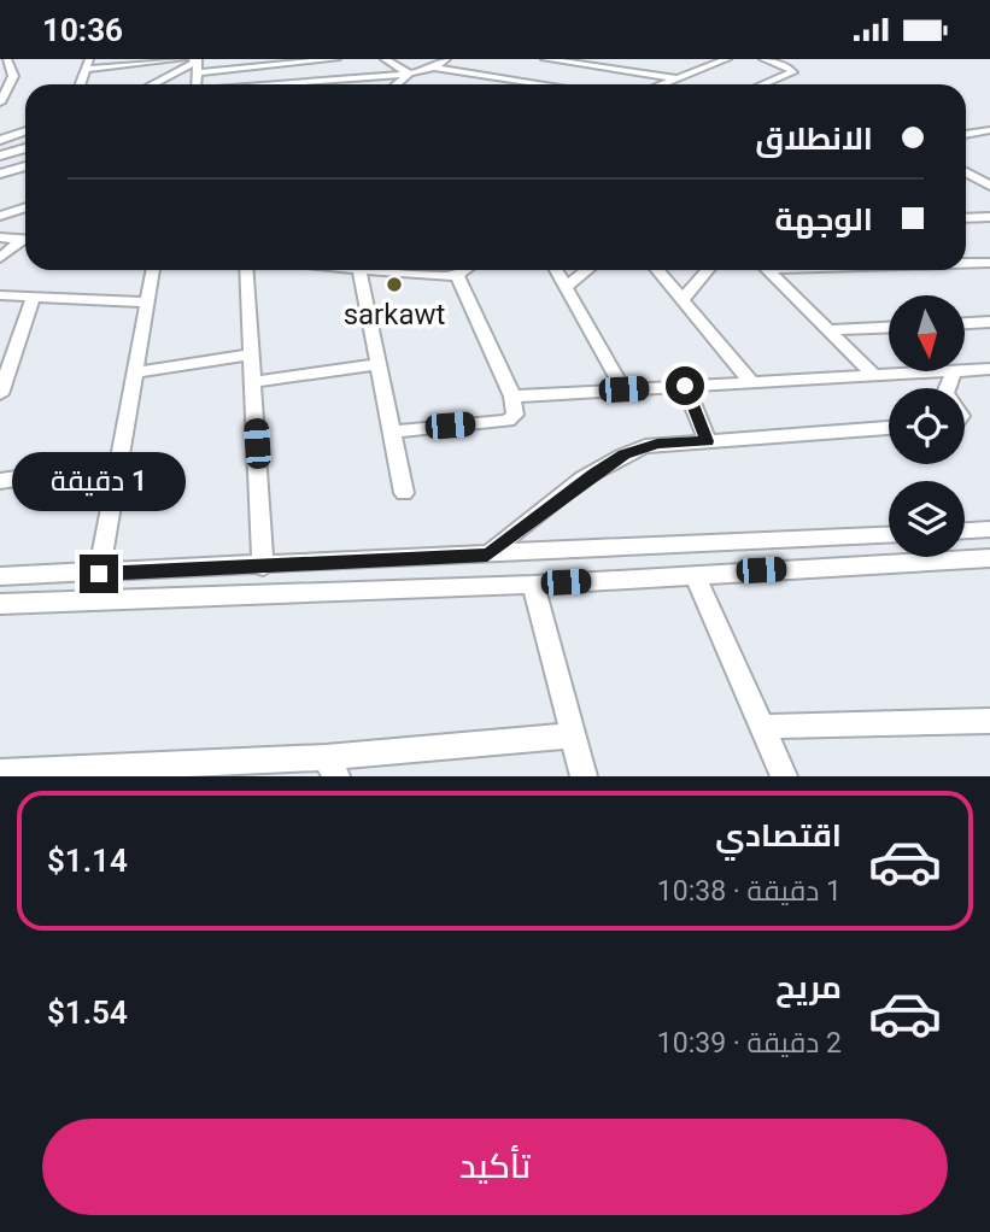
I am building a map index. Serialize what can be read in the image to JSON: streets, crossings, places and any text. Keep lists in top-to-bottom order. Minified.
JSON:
{"places":["sarkawt"],"north":"bottom","page":{"status":"10:36","banner":["الانطلاق","الوجهة"],"bubble":"1 دقيقة","list":[{"name":"اقتصادي","note":"1 دقيقة · 10:38","value":"$1.14"},{"name":"مريح","note":"2 دقيقة · 10:39","value":"$1.54"}],"buttons":"تأكيد"}}
